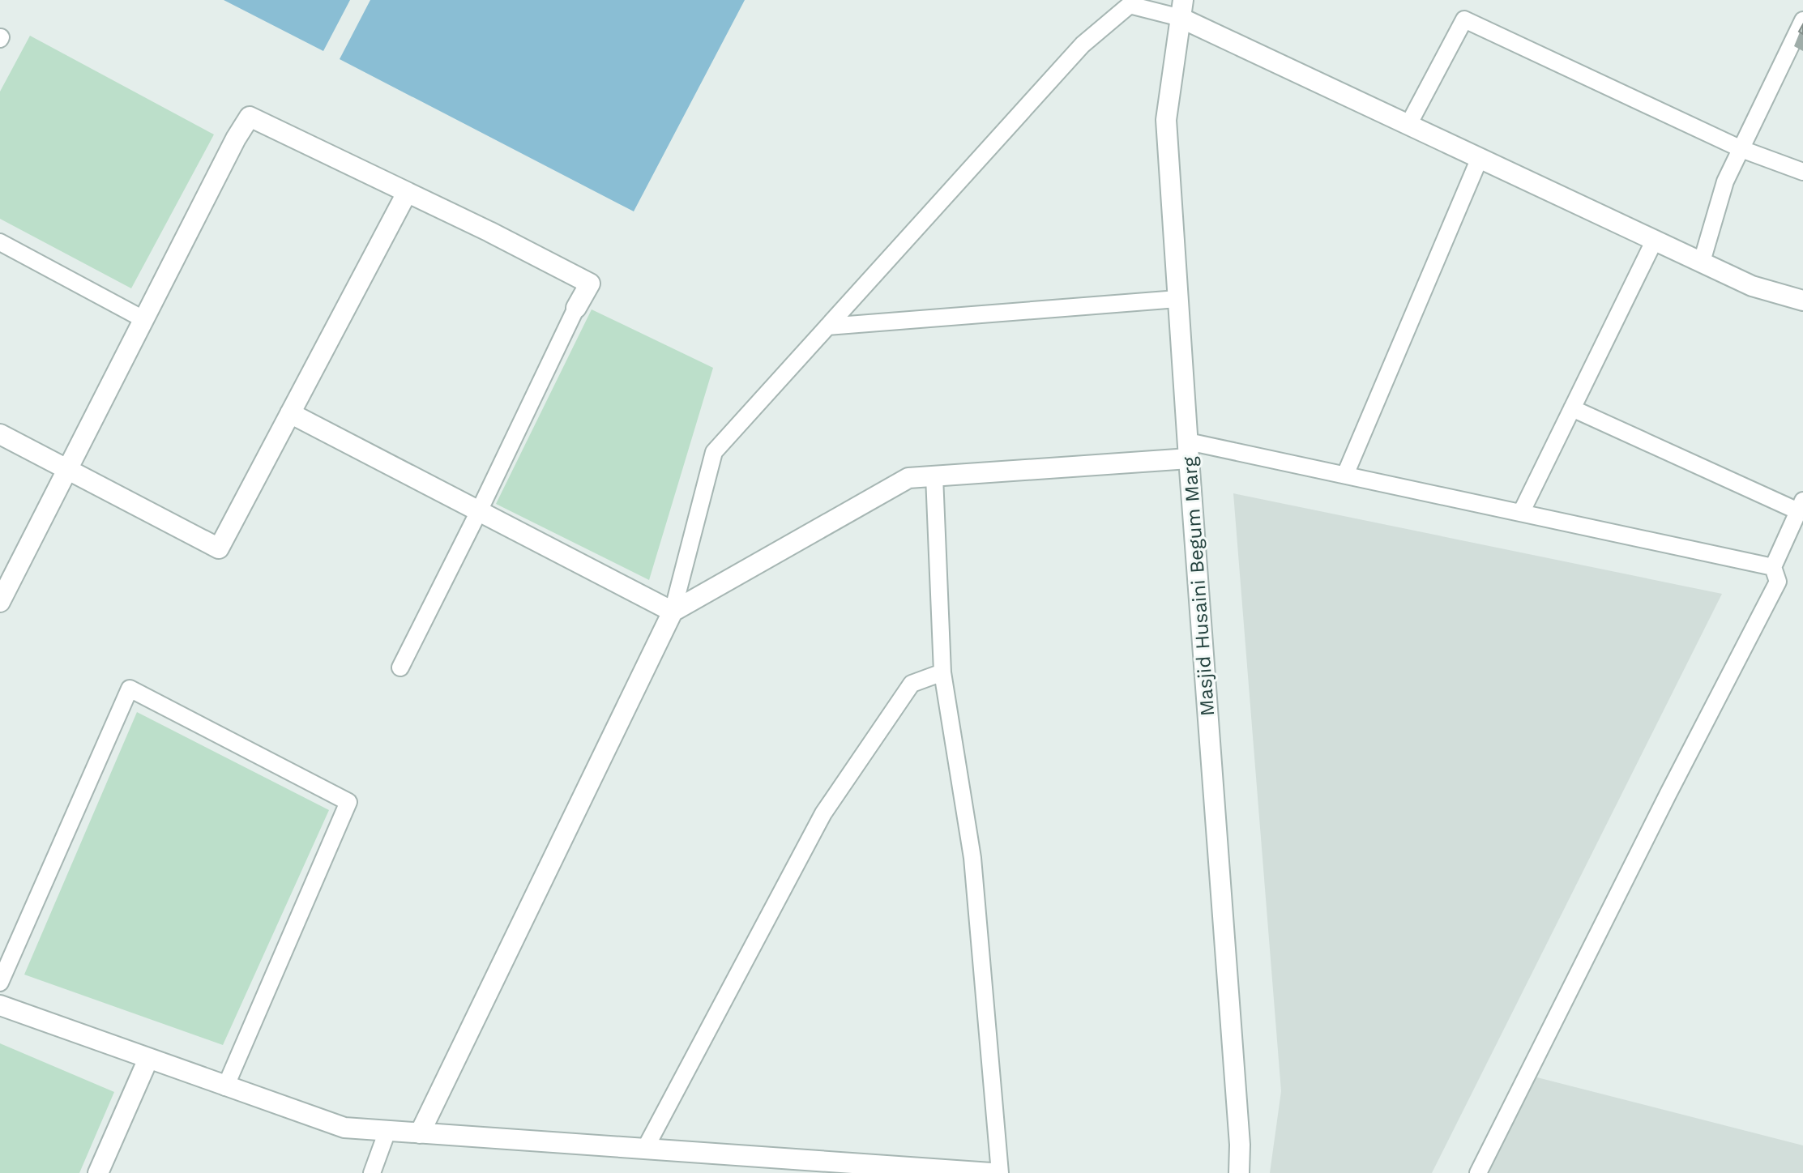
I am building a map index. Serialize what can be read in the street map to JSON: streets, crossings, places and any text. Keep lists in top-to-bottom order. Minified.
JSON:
{"streets":{"street":["Masjid Husaini Begum Marg"]}}
